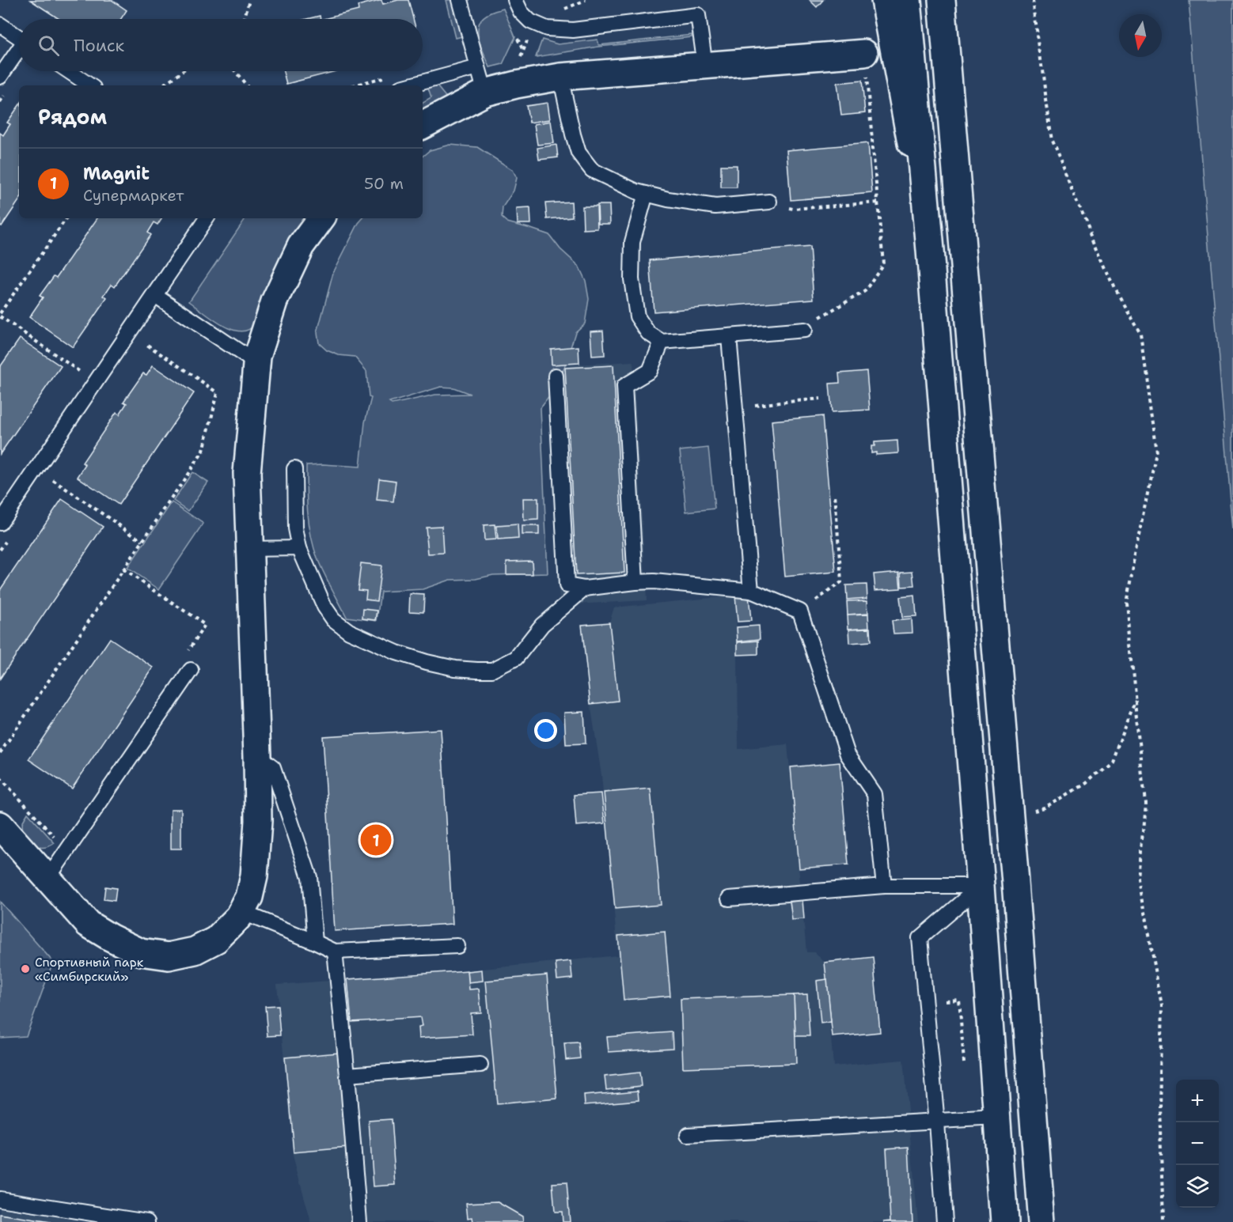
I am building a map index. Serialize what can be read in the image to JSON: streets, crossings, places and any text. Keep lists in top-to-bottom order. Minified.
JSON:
{"places":["Спортивный парк «Симбирский»"],"north":"bottom","page":{"search":"Поиск","heading":"Рядом","list":[{"mark":"1","name":"Magnit","note":"Супермаркет","value":"50 m"}],"pins":"1","map_buttons":["+","−"]}}
